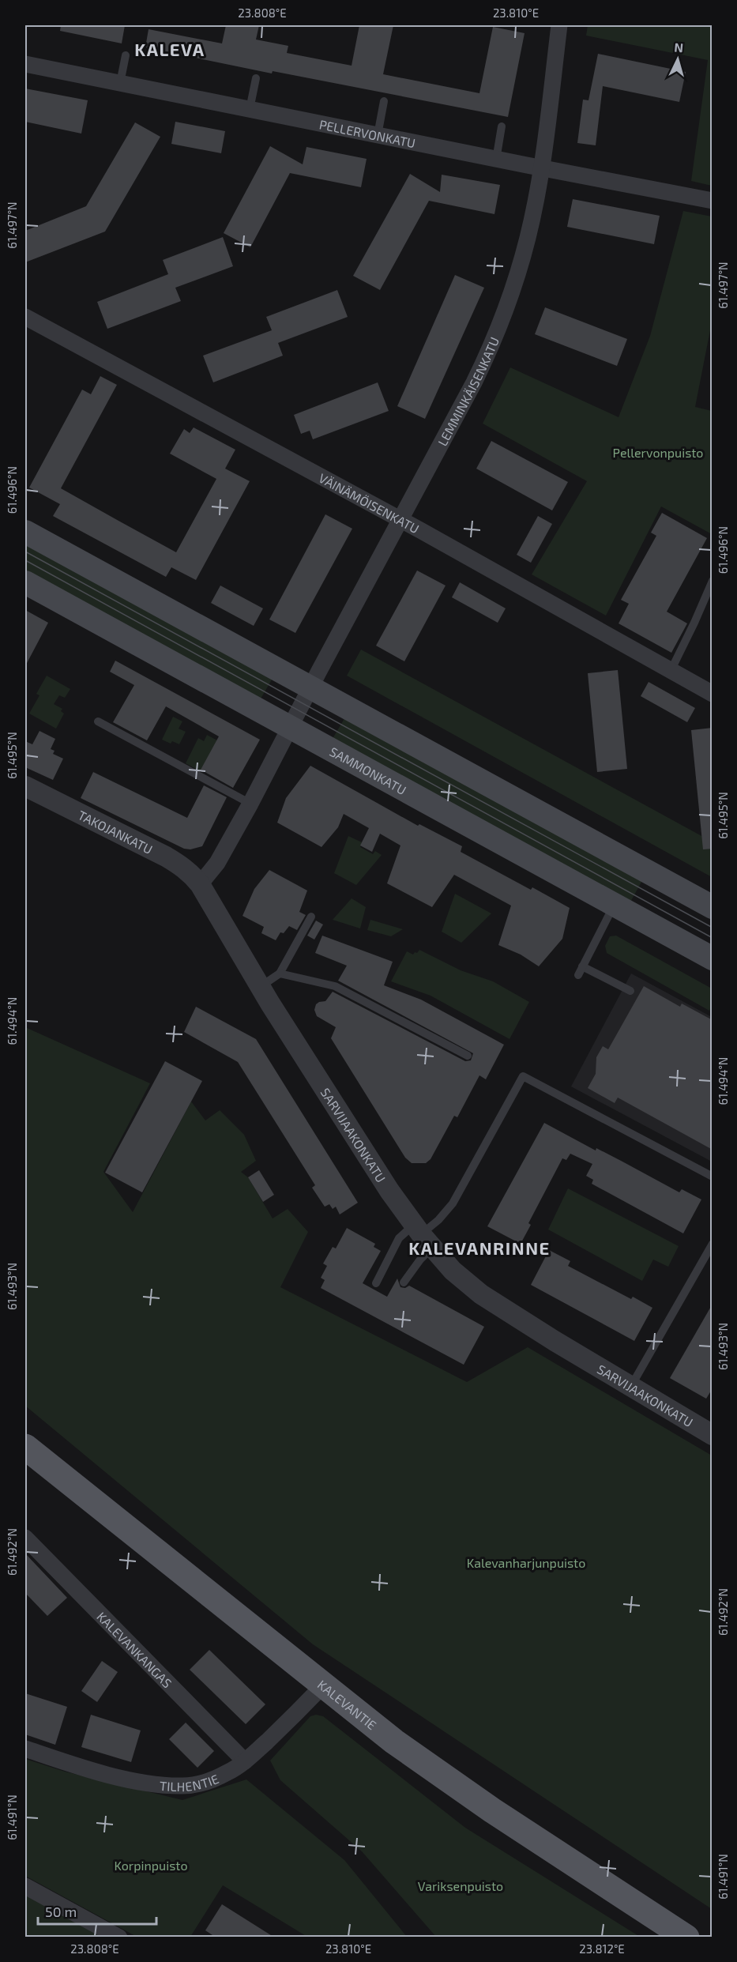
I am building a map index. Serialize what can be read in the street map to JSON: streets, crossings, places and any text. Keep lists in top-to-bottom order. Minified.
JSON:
{"streets":{"main road":["SAMMONKATU","KALEVANTIE"],"street":["PELLERVONKATU","LEMMINKÄISENKATU","VÄINÄMÖISENKATU","TAKOJANKATU","SARVIJAAKONKATU","KALEVANKANGAS","TILHENTIE"]},"crossings":[["PELLERVONKATU","LEMMINKÄISENKATU"],["LEMMINKÄISENKATU","VÄINÄMÖISENKATU"],["LEMMINKÄISENKATU","SAMMONKATU"],["TAKOJANKATU","SARVIJAAKONKATU"],["KALEVANKANGAS","TILHENTIE"],["KALEVANTIE","TILHENTIE"]],"districts":["KALEVA","KALEVANRINNE"],"parks":["Pellervonpuisto","Kalevanharjunpuisto","Korpinpuisto","Variksenpuisto"],"scale_bar":"50 m","north":"top","coordinates":["23.808°E","23.810°E","61.497°N","61.496°N","61.495°N","61.494°N","61.493°N","61.492°N","61.491°N","23.812°E"]}
